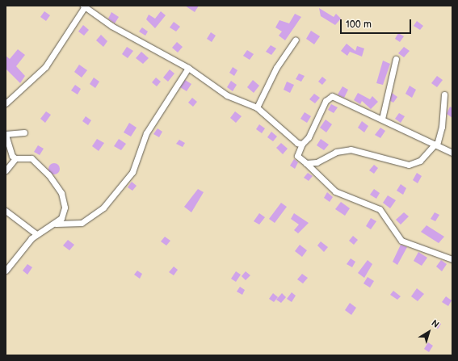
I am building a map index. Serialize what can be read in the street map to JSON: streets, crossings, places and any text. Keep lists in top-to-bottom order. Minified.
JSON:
{"scale_bar":"100 m","north":"top right"}
